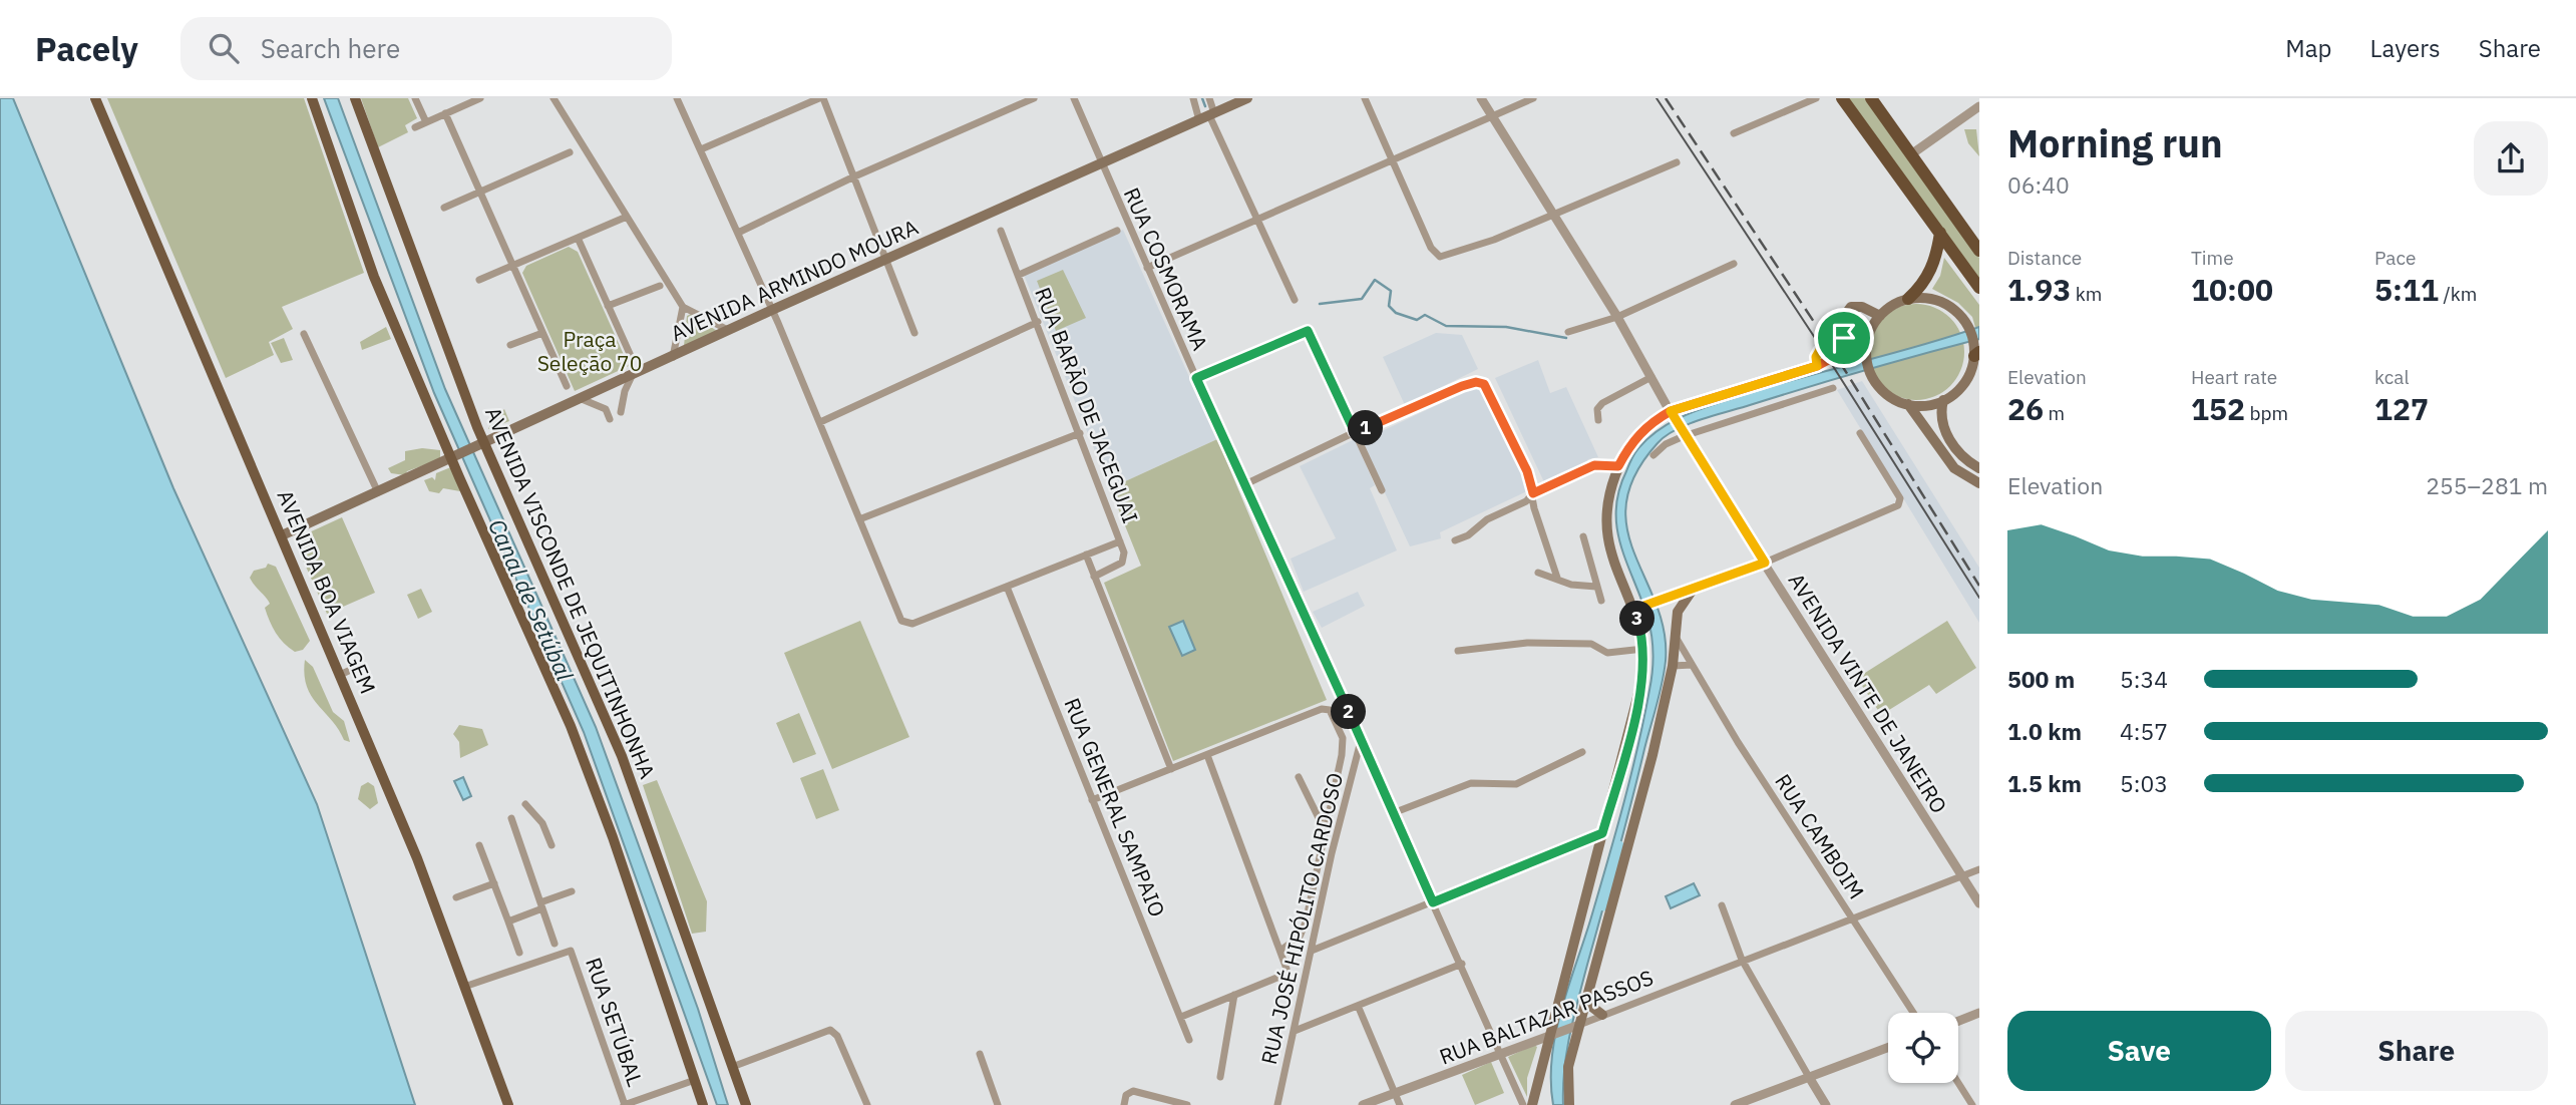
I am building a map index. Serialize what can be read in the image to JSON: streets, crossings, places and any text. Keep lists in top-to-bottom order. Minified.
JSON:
{"streets":{"main road":["AVENIDA ARMINDO MOURA","AVENIDA BOA VIAGEM","AVENIDA VISCONDE DE JEQUITINHONHA"],"street":["RUA COSMORAMA","RUA BARÃO DE JACEGUAI","AVENIDA VINTE DE JANEIRO","RUA GENERAL SAMPAIO","RUA CAMBOIM","RUA JOSÉ HIPÓLITO CARDOSO","RUA BALTAZAR PASSOS","RUA SETÚBAL"]},"crossings":[["RUA COSMORAMA","AVENIDA ARMINDO MOURA"],["RUA COSMORAMA","RUA JOSÉ HIPÓLITO CARDOSO"],["RUA COSMORAMA","RUA BALTAZAR PASSOS"],["AVENIDA ARMINDO MOURA","AVENIDA BOA VIAGEM"],["AVENIDA ARMINDO MOURA","AVENIDA VISCONDE DE JEQUITINHONHA"],["AVENIDA BOA VIAGEM","RUA SETÚBAL"],["AVENIDA VINTE DE JANEIRO","RUA BALTAZAR PASSOS"],["RUA CAMBOIM","RUA BALTAZAR PASSOS"]],"water":["Canal de Setúbal"],"parks":["Praça Seleção 70"],"page":{"header":"Pacely","search":"Search here","nav":["Map","Layers","Share"],"heading":["Morning run","06:40"],"stats":[["Distance","1.93 km"],["Time","10:00"],["Pace","5:11 /km"],["Elevation","26 m"],["Heart rate","152 bpm"],["kcal","127"]],"pins":["1","3","2"],"chart":["Elevation","255–281 m"],"list":[{"name":"500 m","note":"5:34"},{"name":"1.0 km","note":"4:57"},{"name":"1.5 km","note":"5:03"}],"buttons":["Save","Share"]}}
